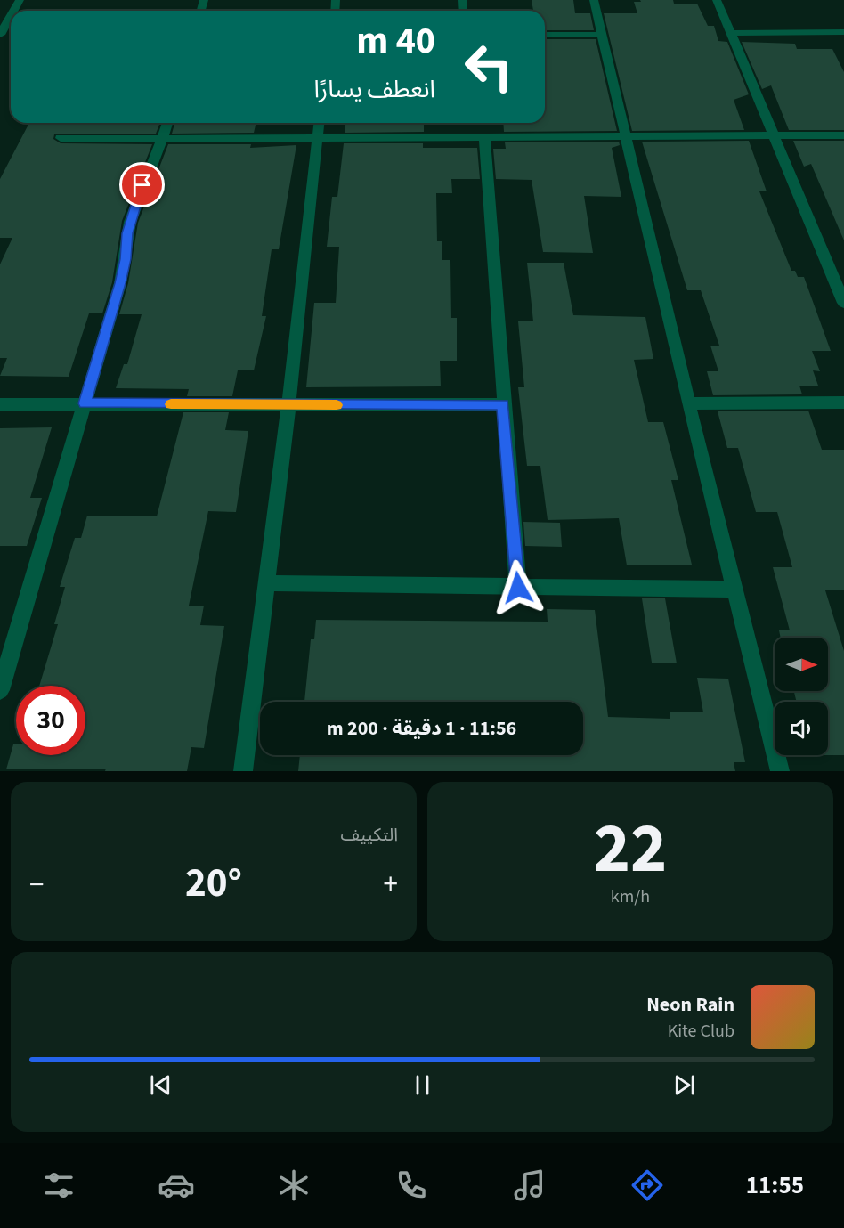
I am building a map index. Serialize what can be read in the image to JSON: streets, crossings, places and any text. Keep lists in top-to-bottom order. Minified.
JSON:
{"north":"right","page":{"turn":["40 m","انعطف يسارًا"],"limit":"30","trip":"11:56 · 1 دقيقة · 200 m","tile":[["22","km/h"],"التكييف"],"heat":["−","20°","+"],"song":["Neon Rain","Kite Club"],"tabs":"11:55"}}
